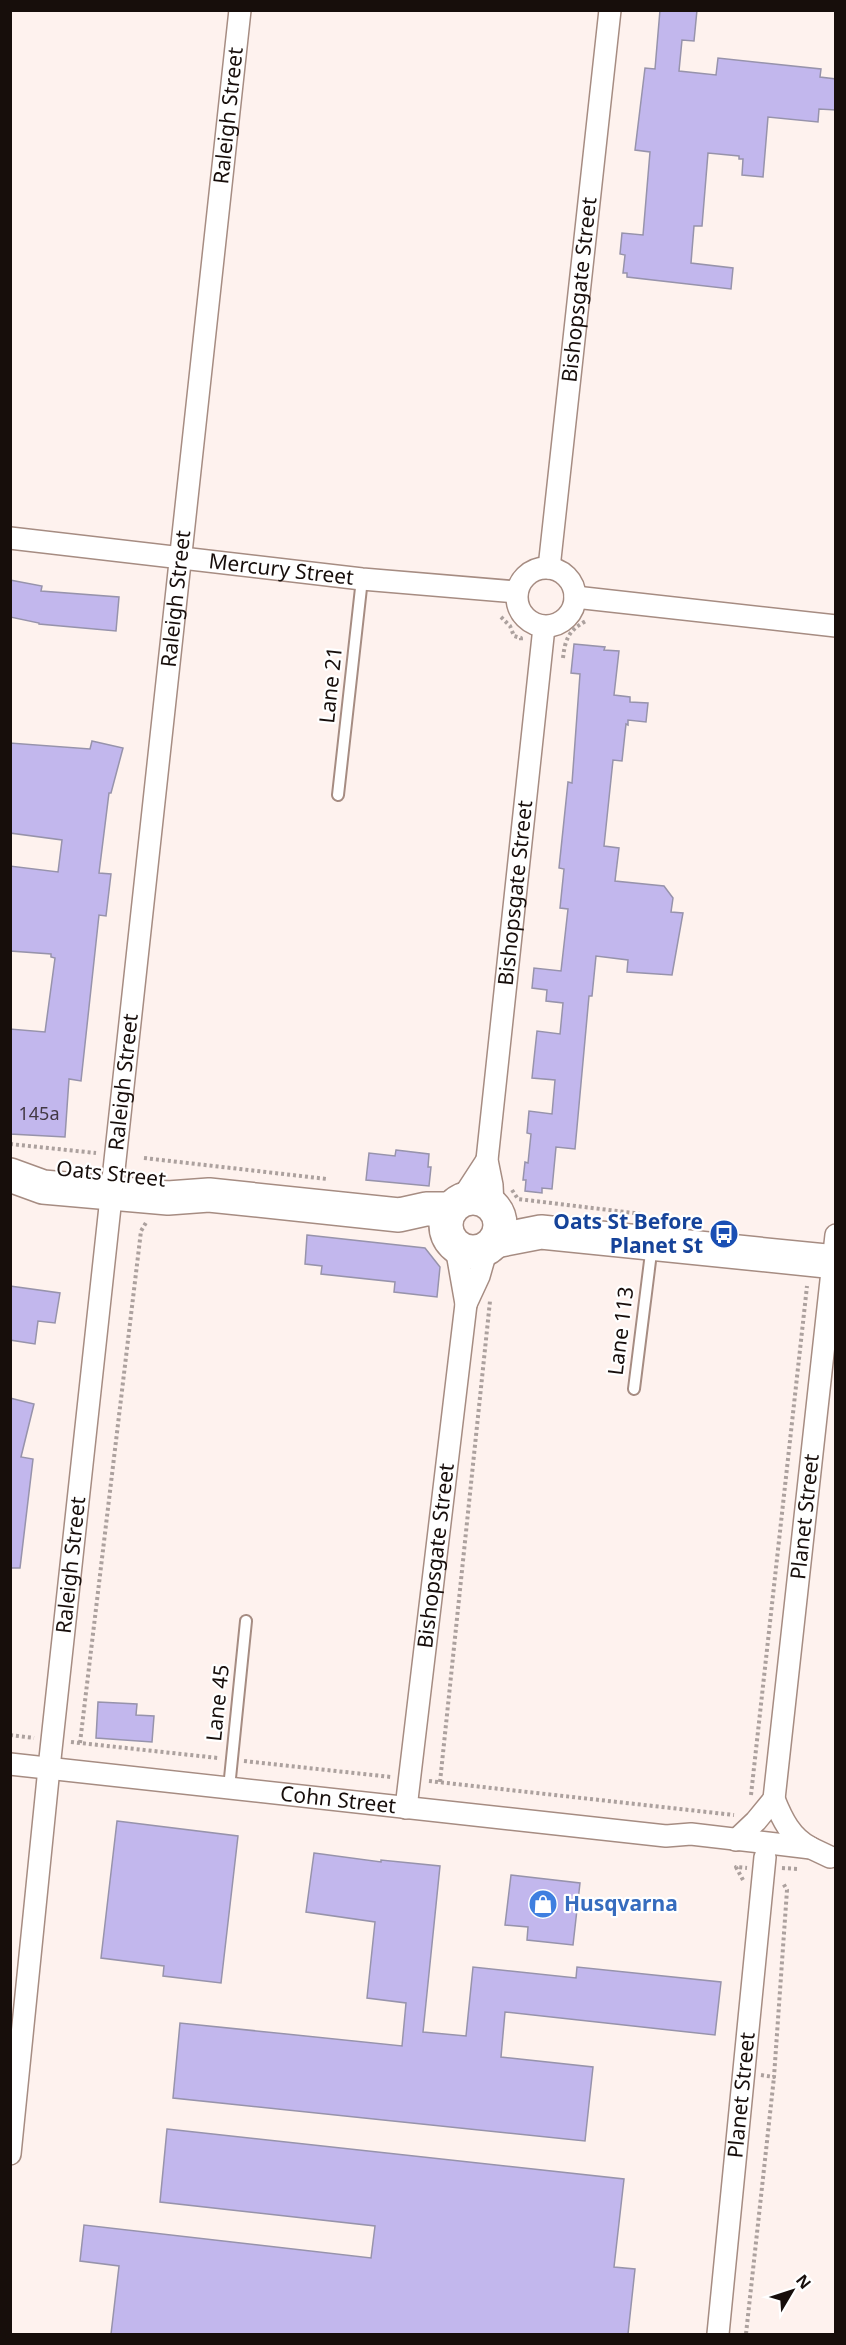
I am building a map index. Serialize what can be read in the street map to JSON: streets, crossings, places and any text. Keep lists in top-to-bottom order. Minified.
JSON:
{"streets":{"main road":["Oats Street"],"street":["Raleigh Street","Bishopsgate Street","Mercury Street","Planet Street","Cohn Street"],"lane":["Lane 21","Lane 113","Lane 45"]},"crossings":[["Raleigh Street","Mercury Street"],["Raleigh Street","Oats Street"],["Raleigh Street","Cohn Street"],["Bishopsgate Street","Mercury Street"],["Bishopsgate Street","Oats Street"],["Bishopsgate Street","Cohn Street"],["Mercury Street","Lane 21"],["Oats Street","Lane 113"],["Oats Street","Planet Street"],["Planet Street","Cohn Street"],["Lane 45","Cohn Street"]],"places":{"bus stop":["Oats St Before Planet St"],"shop":["Husqvarna"]},"house_numbers":["145a"],"north":"top right"}
